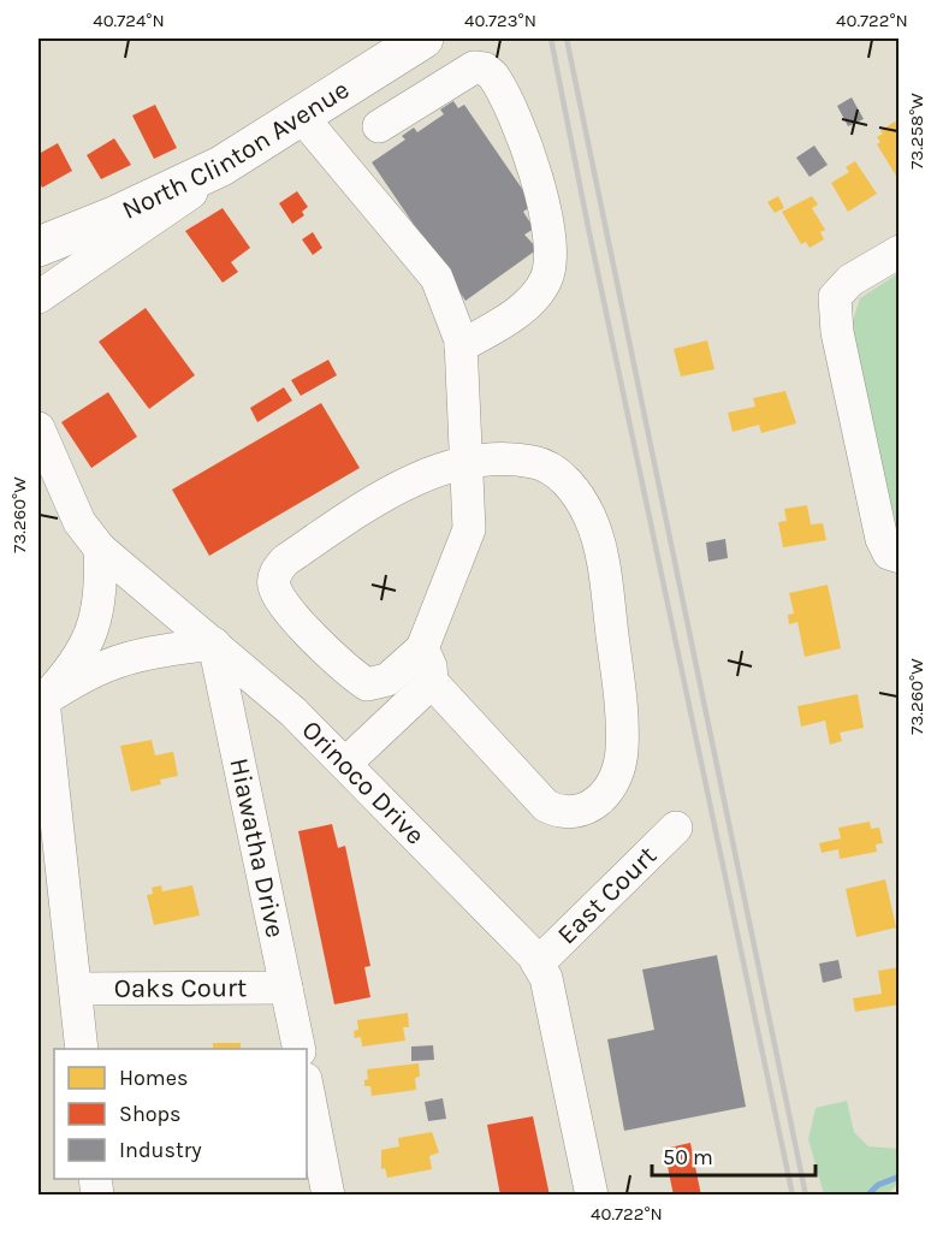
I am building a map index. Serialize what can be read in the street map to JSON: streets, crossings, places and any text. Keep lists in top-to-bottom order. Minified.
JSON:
{"streets":{"main road":["North Clinton Avenue"],"street":["Orinoco Drive","Hiawatha Drive","East Court","Oaks Court"]},"crossings":[["Orinoco Drive","Hiawatha Drive"],["Orinoco Drive","East Court"],["Hiawatha Drive","Oaks Court"]],"legend":["Homes","Shops","Industry"],"scale_bar":"50 m","coordinates":["40.724°N","40.723°N","40.722°N","73.258°W","73.260°W"]}
